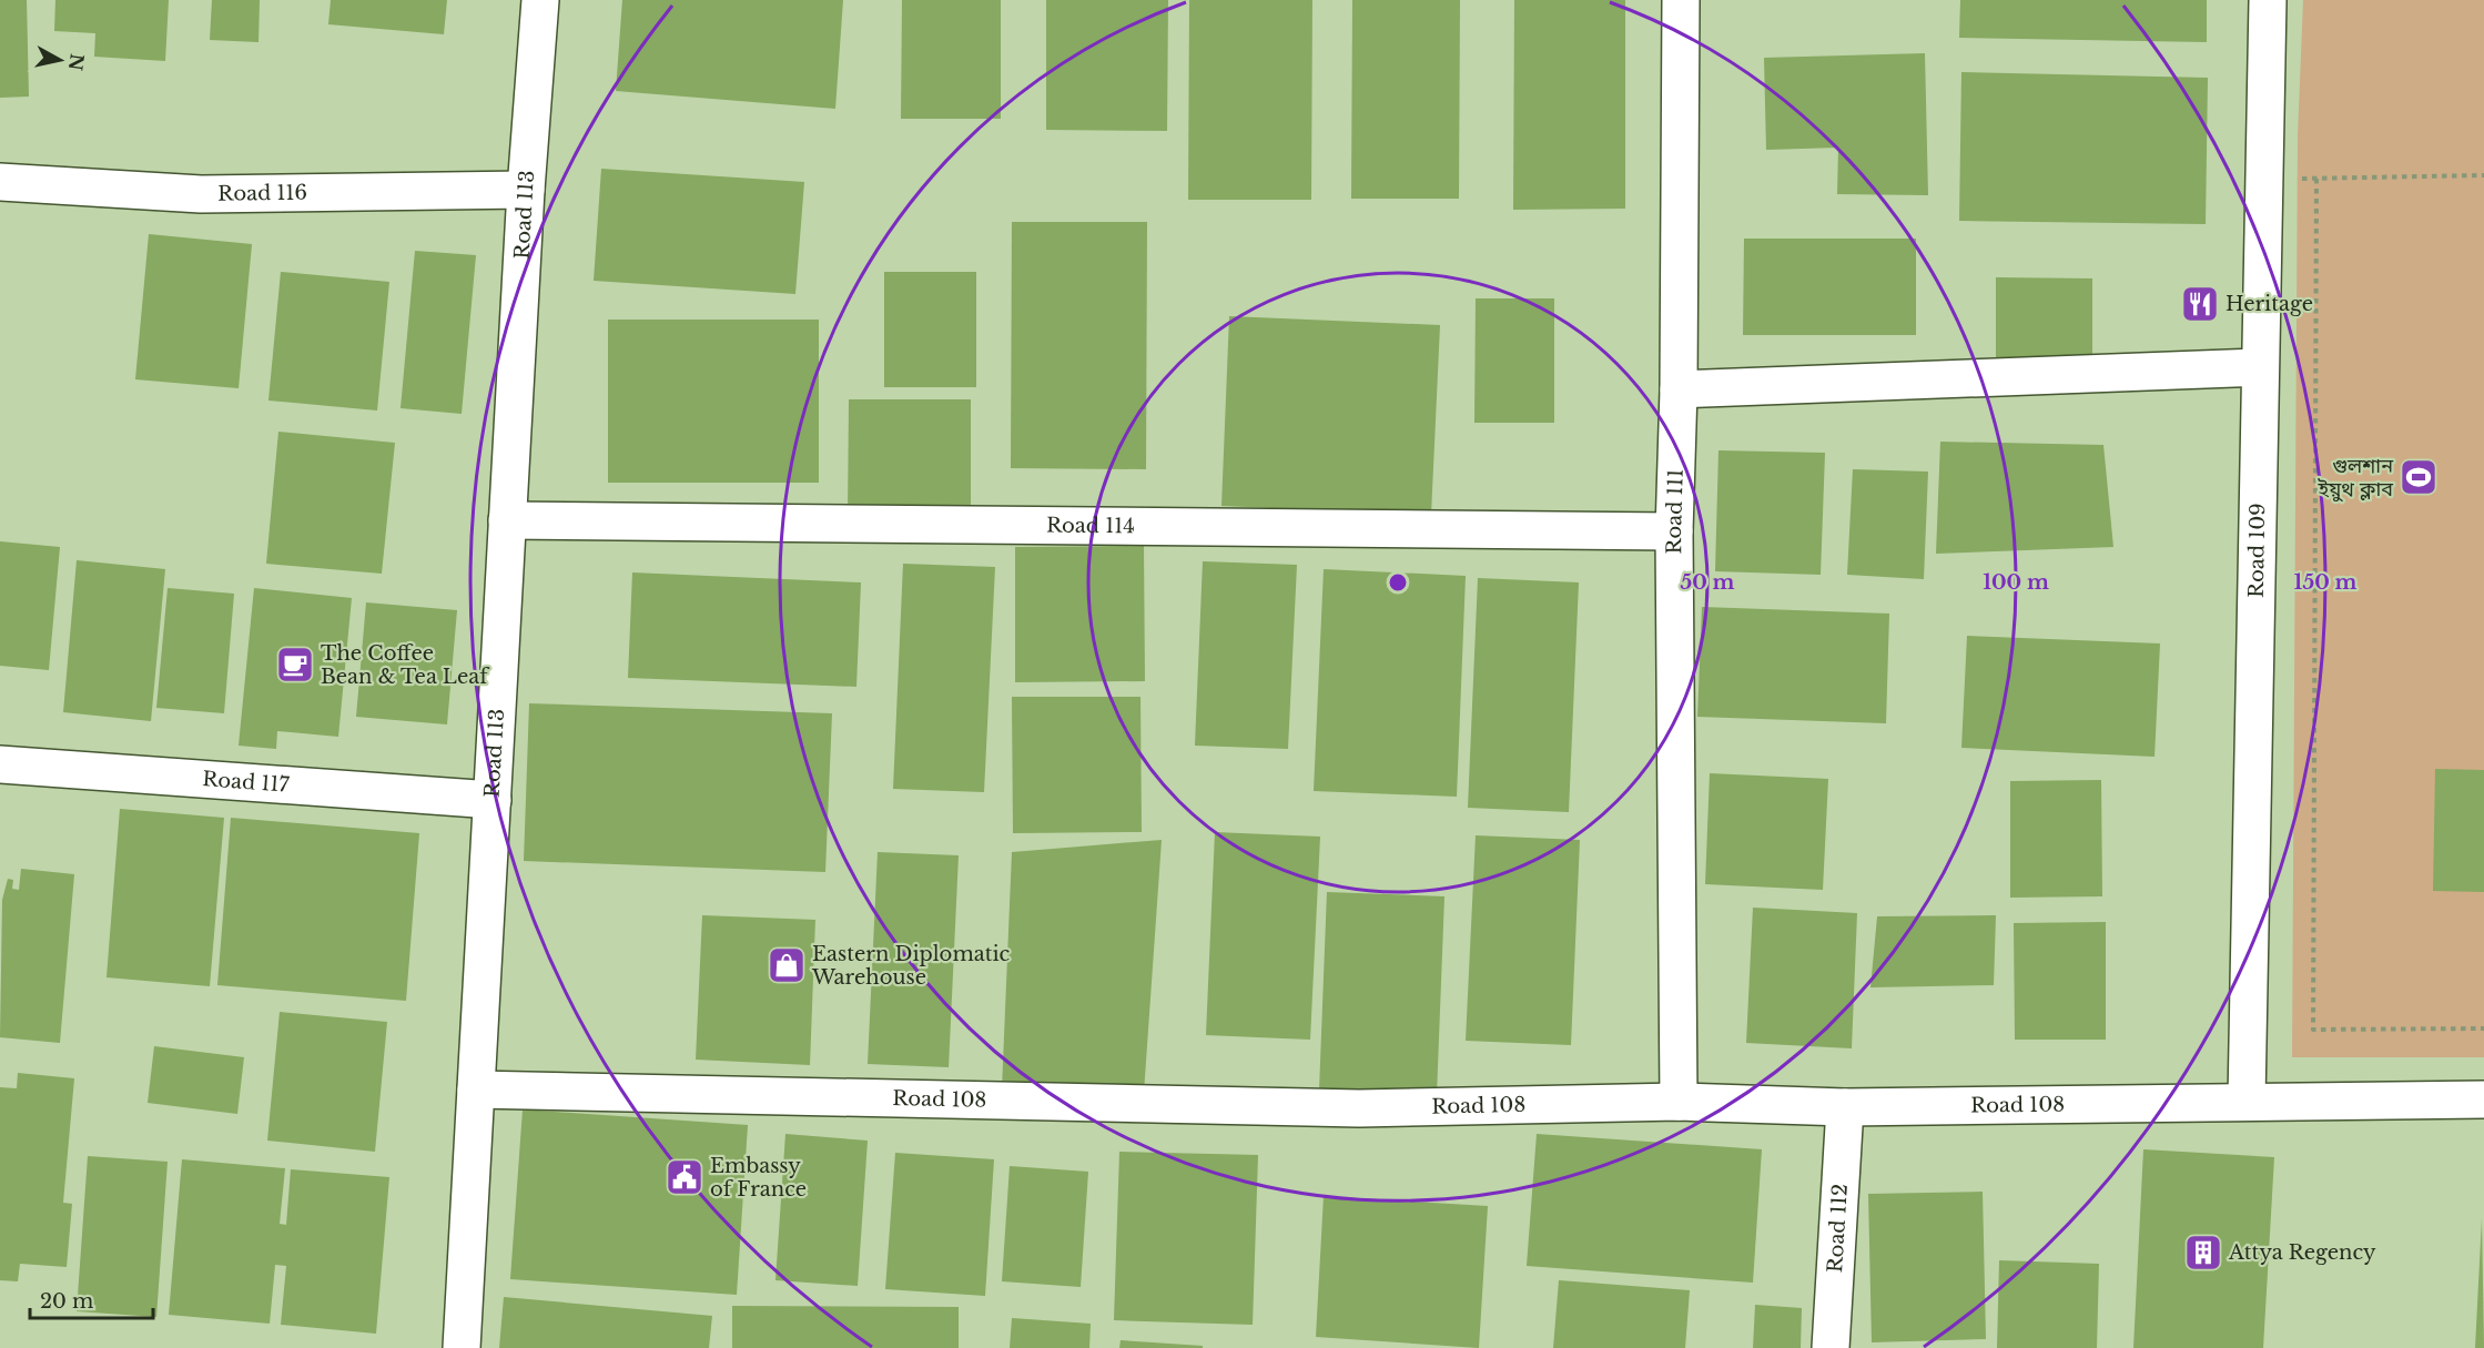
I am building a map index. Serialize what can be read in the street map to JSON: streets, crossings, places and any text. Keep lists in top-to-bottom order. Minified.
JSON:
{"streets":{"street":["Road 116","Road 113","Road 111","Road 114","Road 109","Road 117","Road 108","Road 112"]},"crossings":[["Road 116","Road 113"],["Road 113","Road 114"],["Road 113","Road 117"],["Road 113","Road 108"],["Road 111","Road 114"],["Road 111","Road 108"],["Road 109","Road 108"],["Road 108","Road 112"]],"places":{"restaurant":["Heritage"],"sports":["গুলশান ইয়ুথ ক্লাব"],"cafe":["The Coffee Bean & Tea Leaf"],"shop":["Eastern Diplomatic Warehouse"],"public building":["Embassy of France"],"building":["Attya Regency"]},"scale_bar":"20 m","north":"right","rings":["50 m","100 m","150 m"]}
